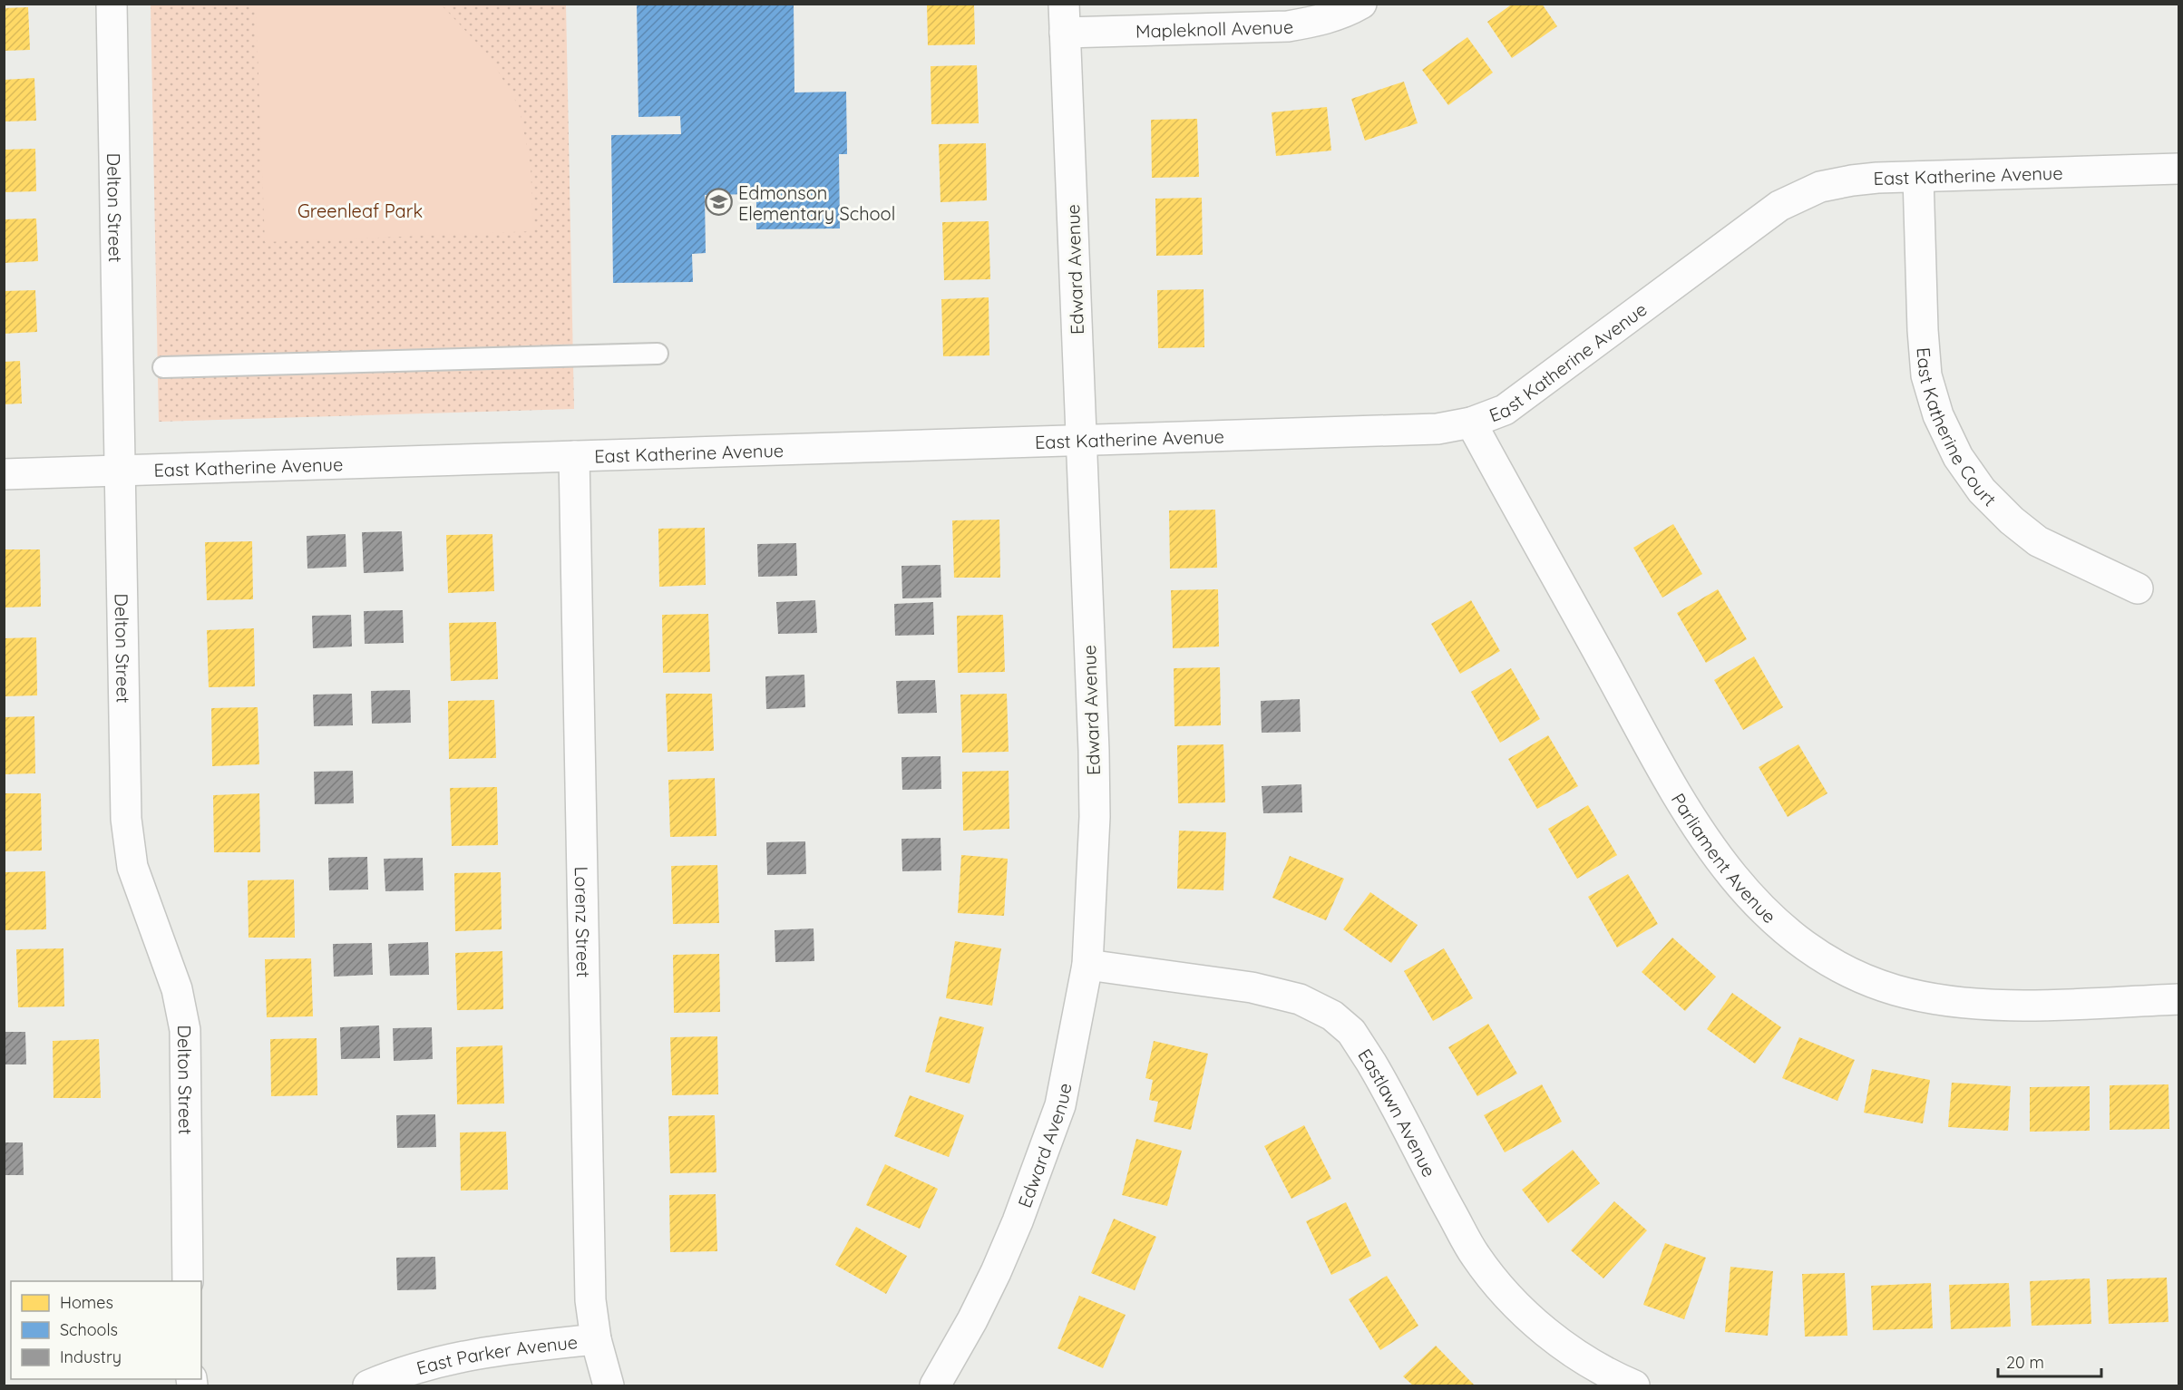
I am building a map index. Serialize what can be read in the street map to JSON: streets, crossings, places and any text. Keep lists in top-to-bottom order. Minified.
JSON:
{"streets":{"street":["Mapleknoll Avenue","East Katherine Avenue","Delton Street","Edward Avenue","East Katherine Court","Parliament Avenue","Lorenz Street","Eastlawn Avenue","East Parker Avenue"]},"crossings":[["Mapleknoll Avenue","Edward Avenue"],["East Katherine Avenue","Delton Street"],["East Katherine Avenue","Edward Avenue"],["East Katherine Avenue","East Katherine Court"],["East Katherine Avenue","Parliament Avenue"],["East Katherine Avenue","Lorenz Street"],["Edward Avenue","Eastlawn Avenue"],["Lorenz Street","East Parker Avenue"]],"parks":["Greenleaf Park"],"places":{"school or university":["Edmonson Elementary School"]},"legend":["Homes","Schools","Industry"],"scale_bar":"20 m"}
